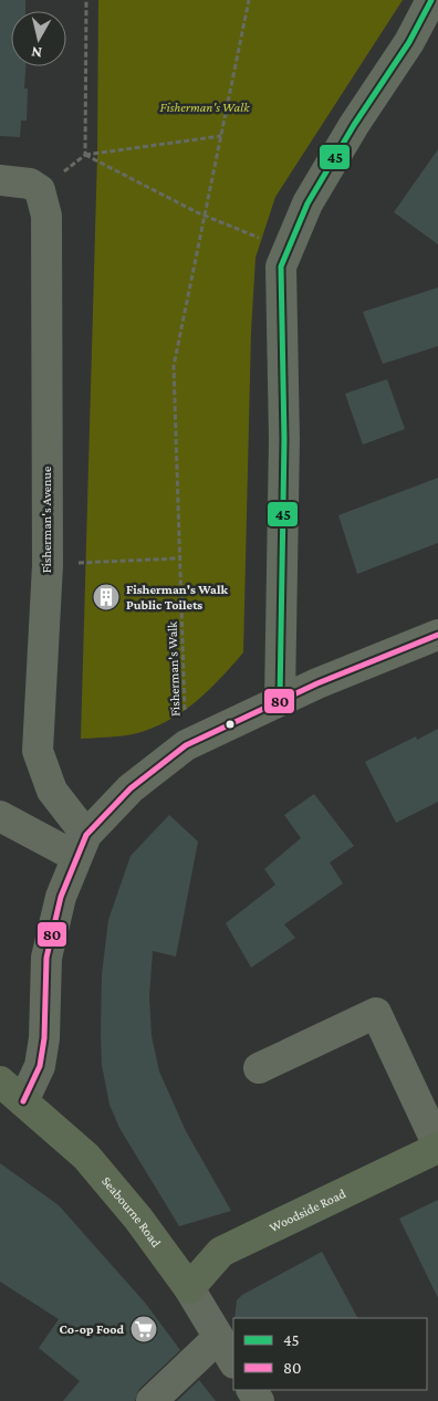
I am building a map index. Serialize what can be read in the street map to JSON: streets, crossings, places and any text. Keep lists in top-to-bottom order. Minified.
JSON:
{"streets":{"main road":["Woodside Road","Seabourne Road"],"street":["Fisherman's Avenue"],"path":["Fisherman's Walk"]},"crossings":[["Woodside Road","Seabourne Road"]],"parks":["Fisherman's Walk"],"places":{"building":["Fisherman's Walk Public Toilets"],"supermarket":["Co-op Food"]},"lines":["transit line 45","transit line 80"],"legend":["45","80"],"north":"bottom"}
